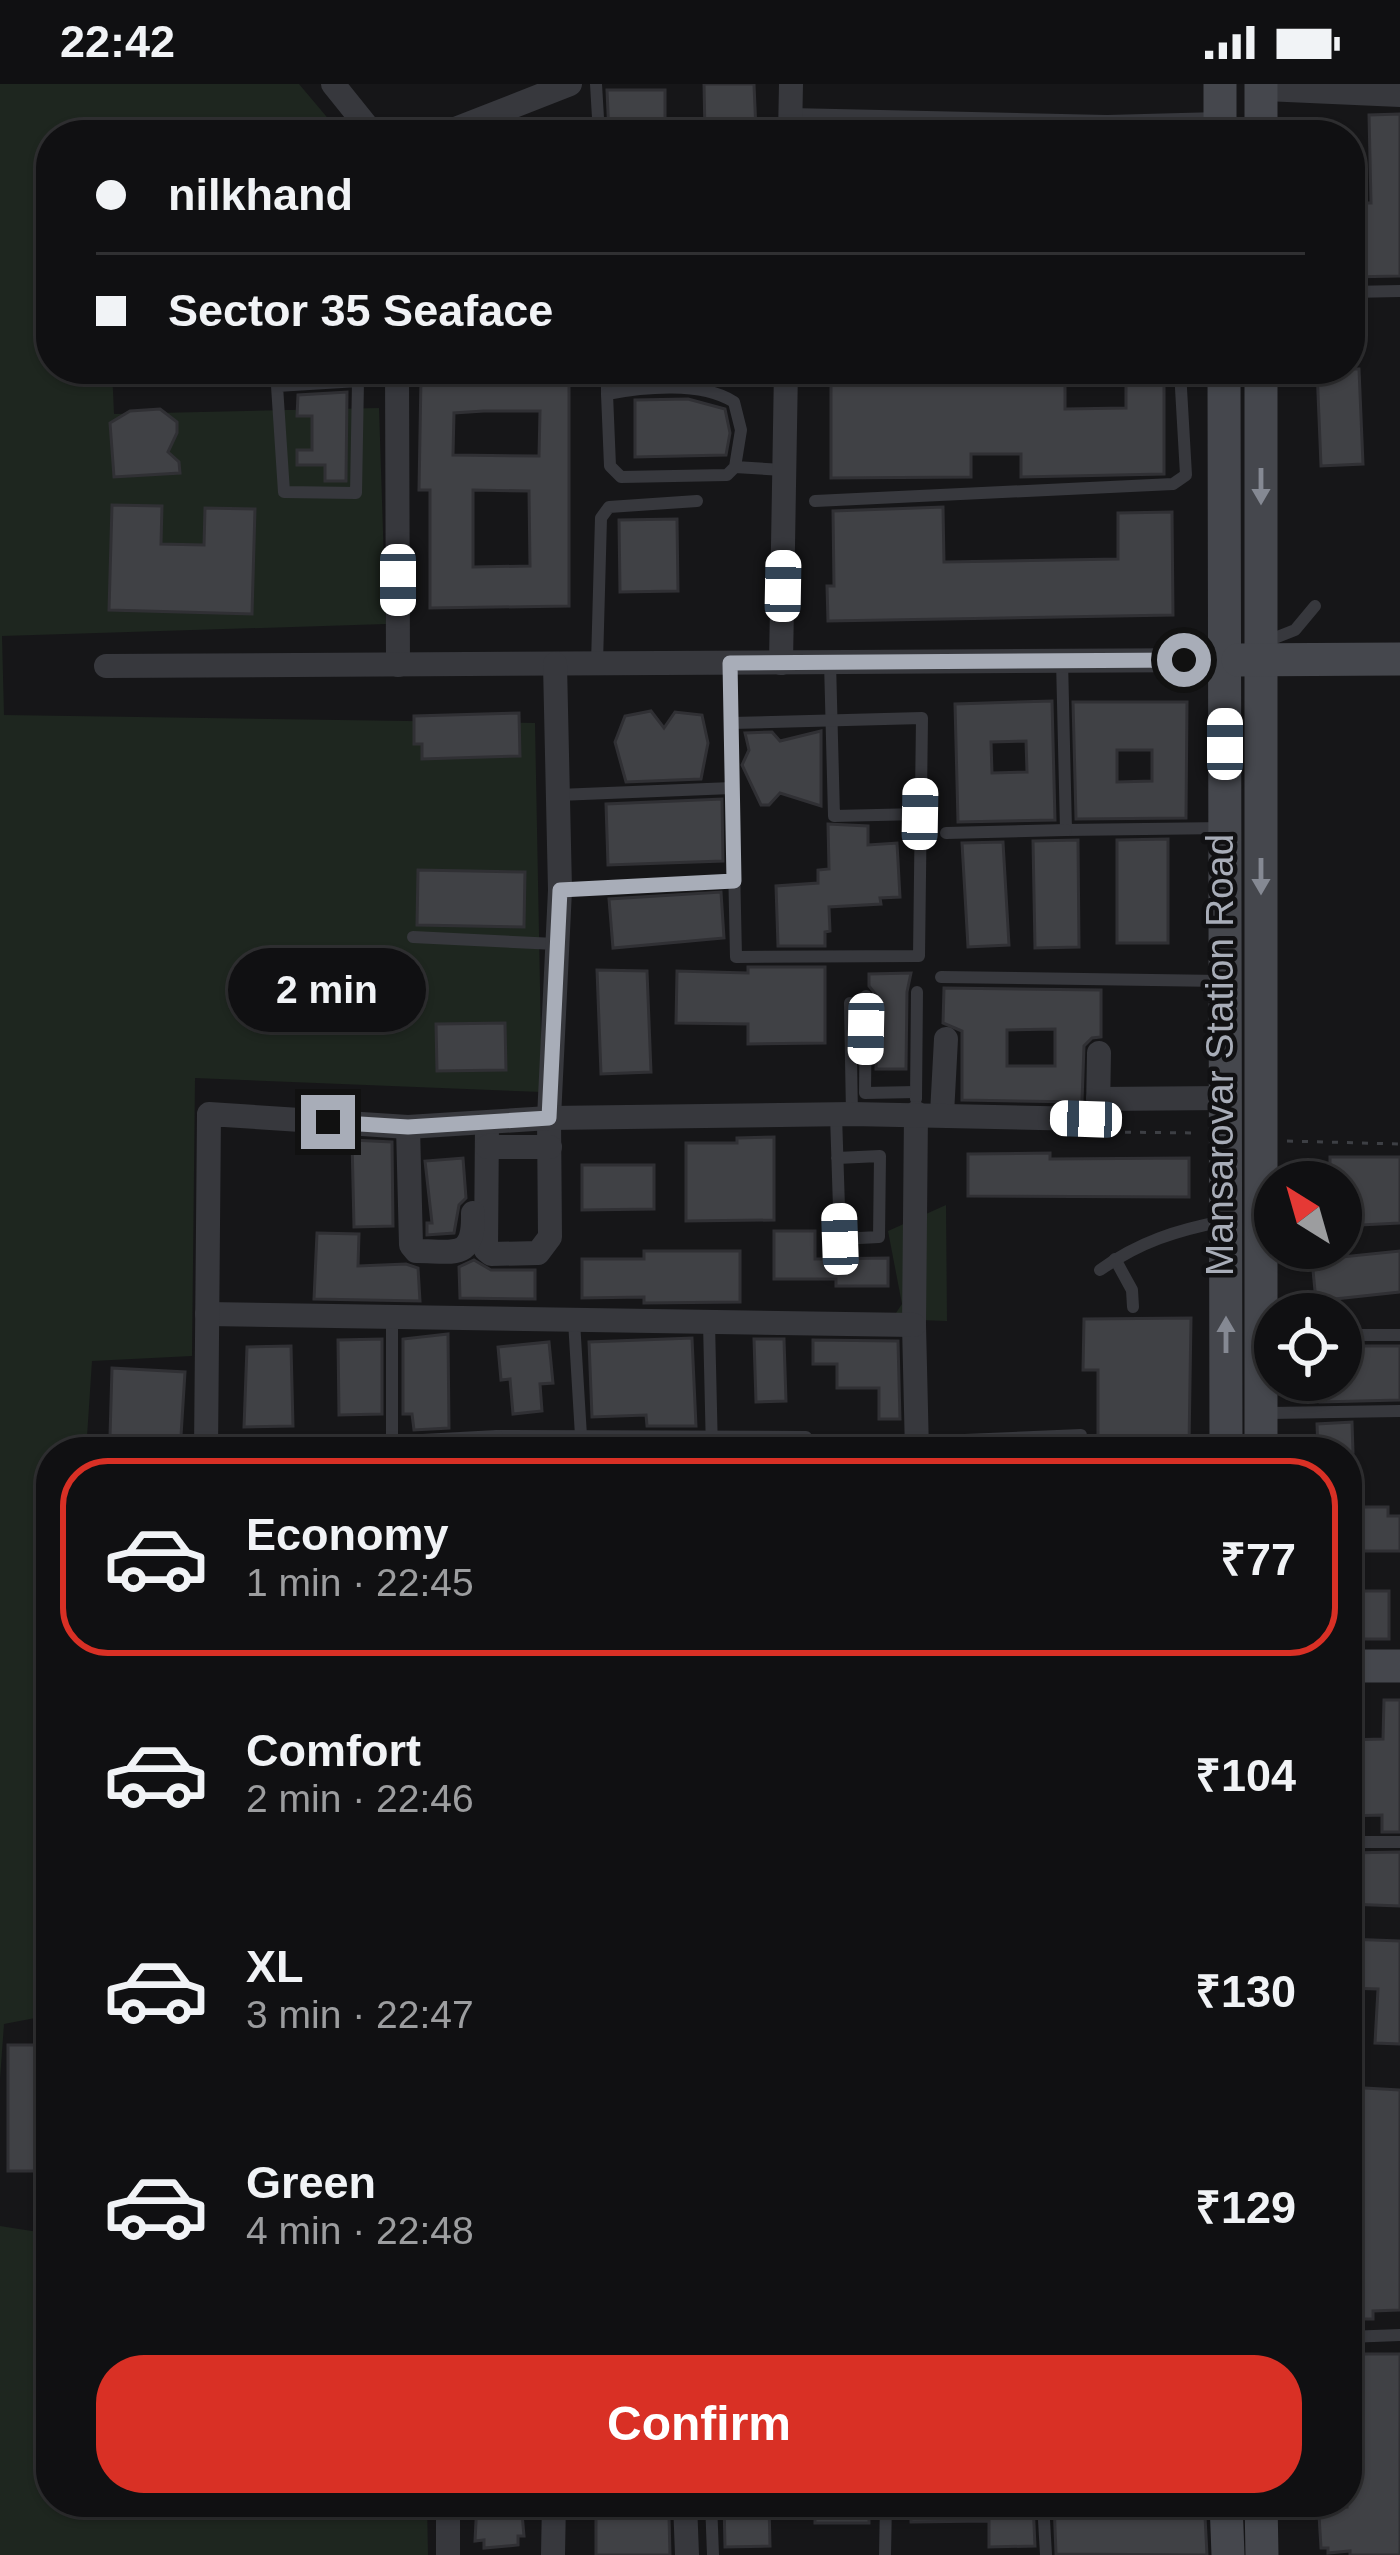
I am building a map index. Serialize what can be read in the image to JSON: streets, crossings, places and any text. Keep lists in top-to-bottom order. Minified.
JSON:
{"streets":{"main road":["Mansarovar Station Road"]},"north":"top left","page":{"status":"22:42","banner":["nilkhand","Sector 35 Seaface"],"bubble":"2 min","list":[{"name":"Economy","note":"1 min · 22:45","value":"₹77"},{"name":"Comfort","note":"2 min · 22:46","value":"₹104"},{"name":"XL","note":"3 min · 22:47","value":"₹130"},{"name":"Green","note":"4 min · 22:48","value":"₹129"}],"buttons":"Confirm"}}
